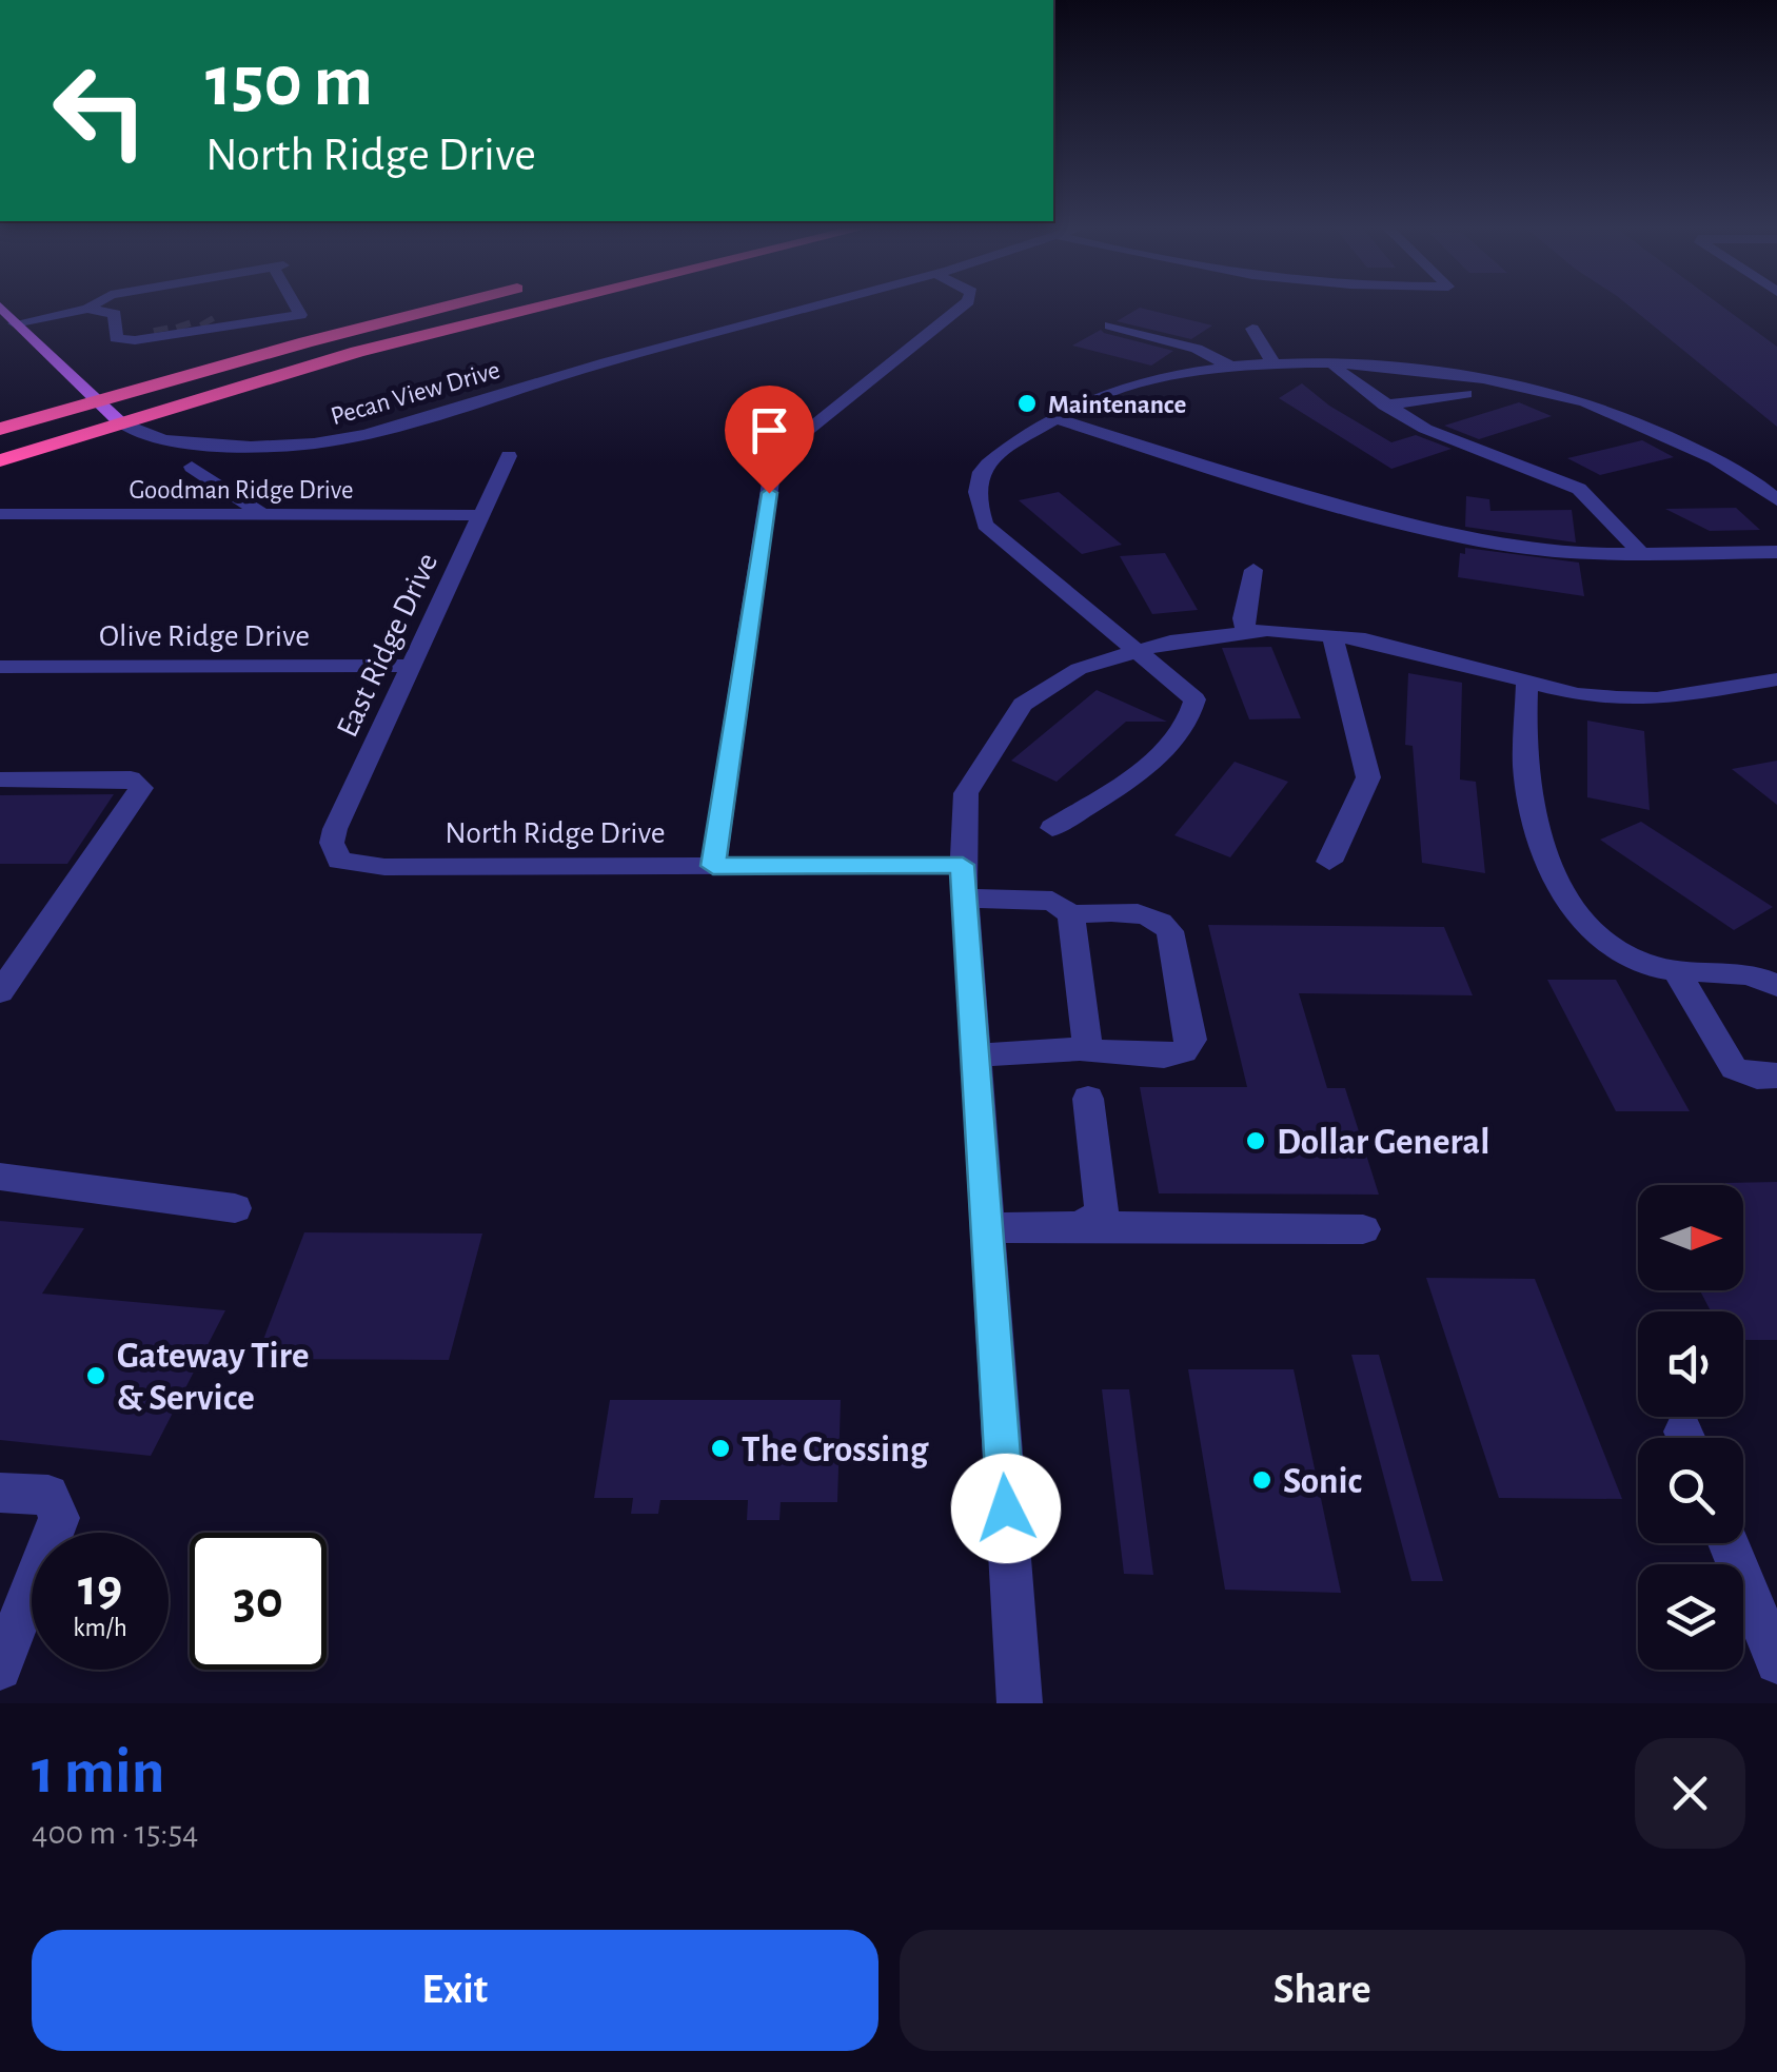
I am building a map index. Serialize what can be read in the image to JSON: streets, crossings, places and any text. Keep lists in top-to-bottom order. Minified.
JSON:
{"streets":{"street":["Pecan View Drive","Goodman Ridge Drive","Olive Ridge Drive","East Ridge Drive","North Ridge Drive"]},"crossings":[["Goodman Ridge Drive","East Ridge Drive"],["Olive Ridge Drive","East Ridge Drive"],["East Ridge Drive","North Ridge Drive"]],"places":["Maintenance","Dollar General","Gateway Tire & Service","The Crossing","Sonic"],"north":"right","page":{"turn":["150 m","North Ridge Drive"],"speed":"19 km/h","limit":"30","heading":["1 min","400 m · 15:54"],"buttons":["Exit","Share"]}}
